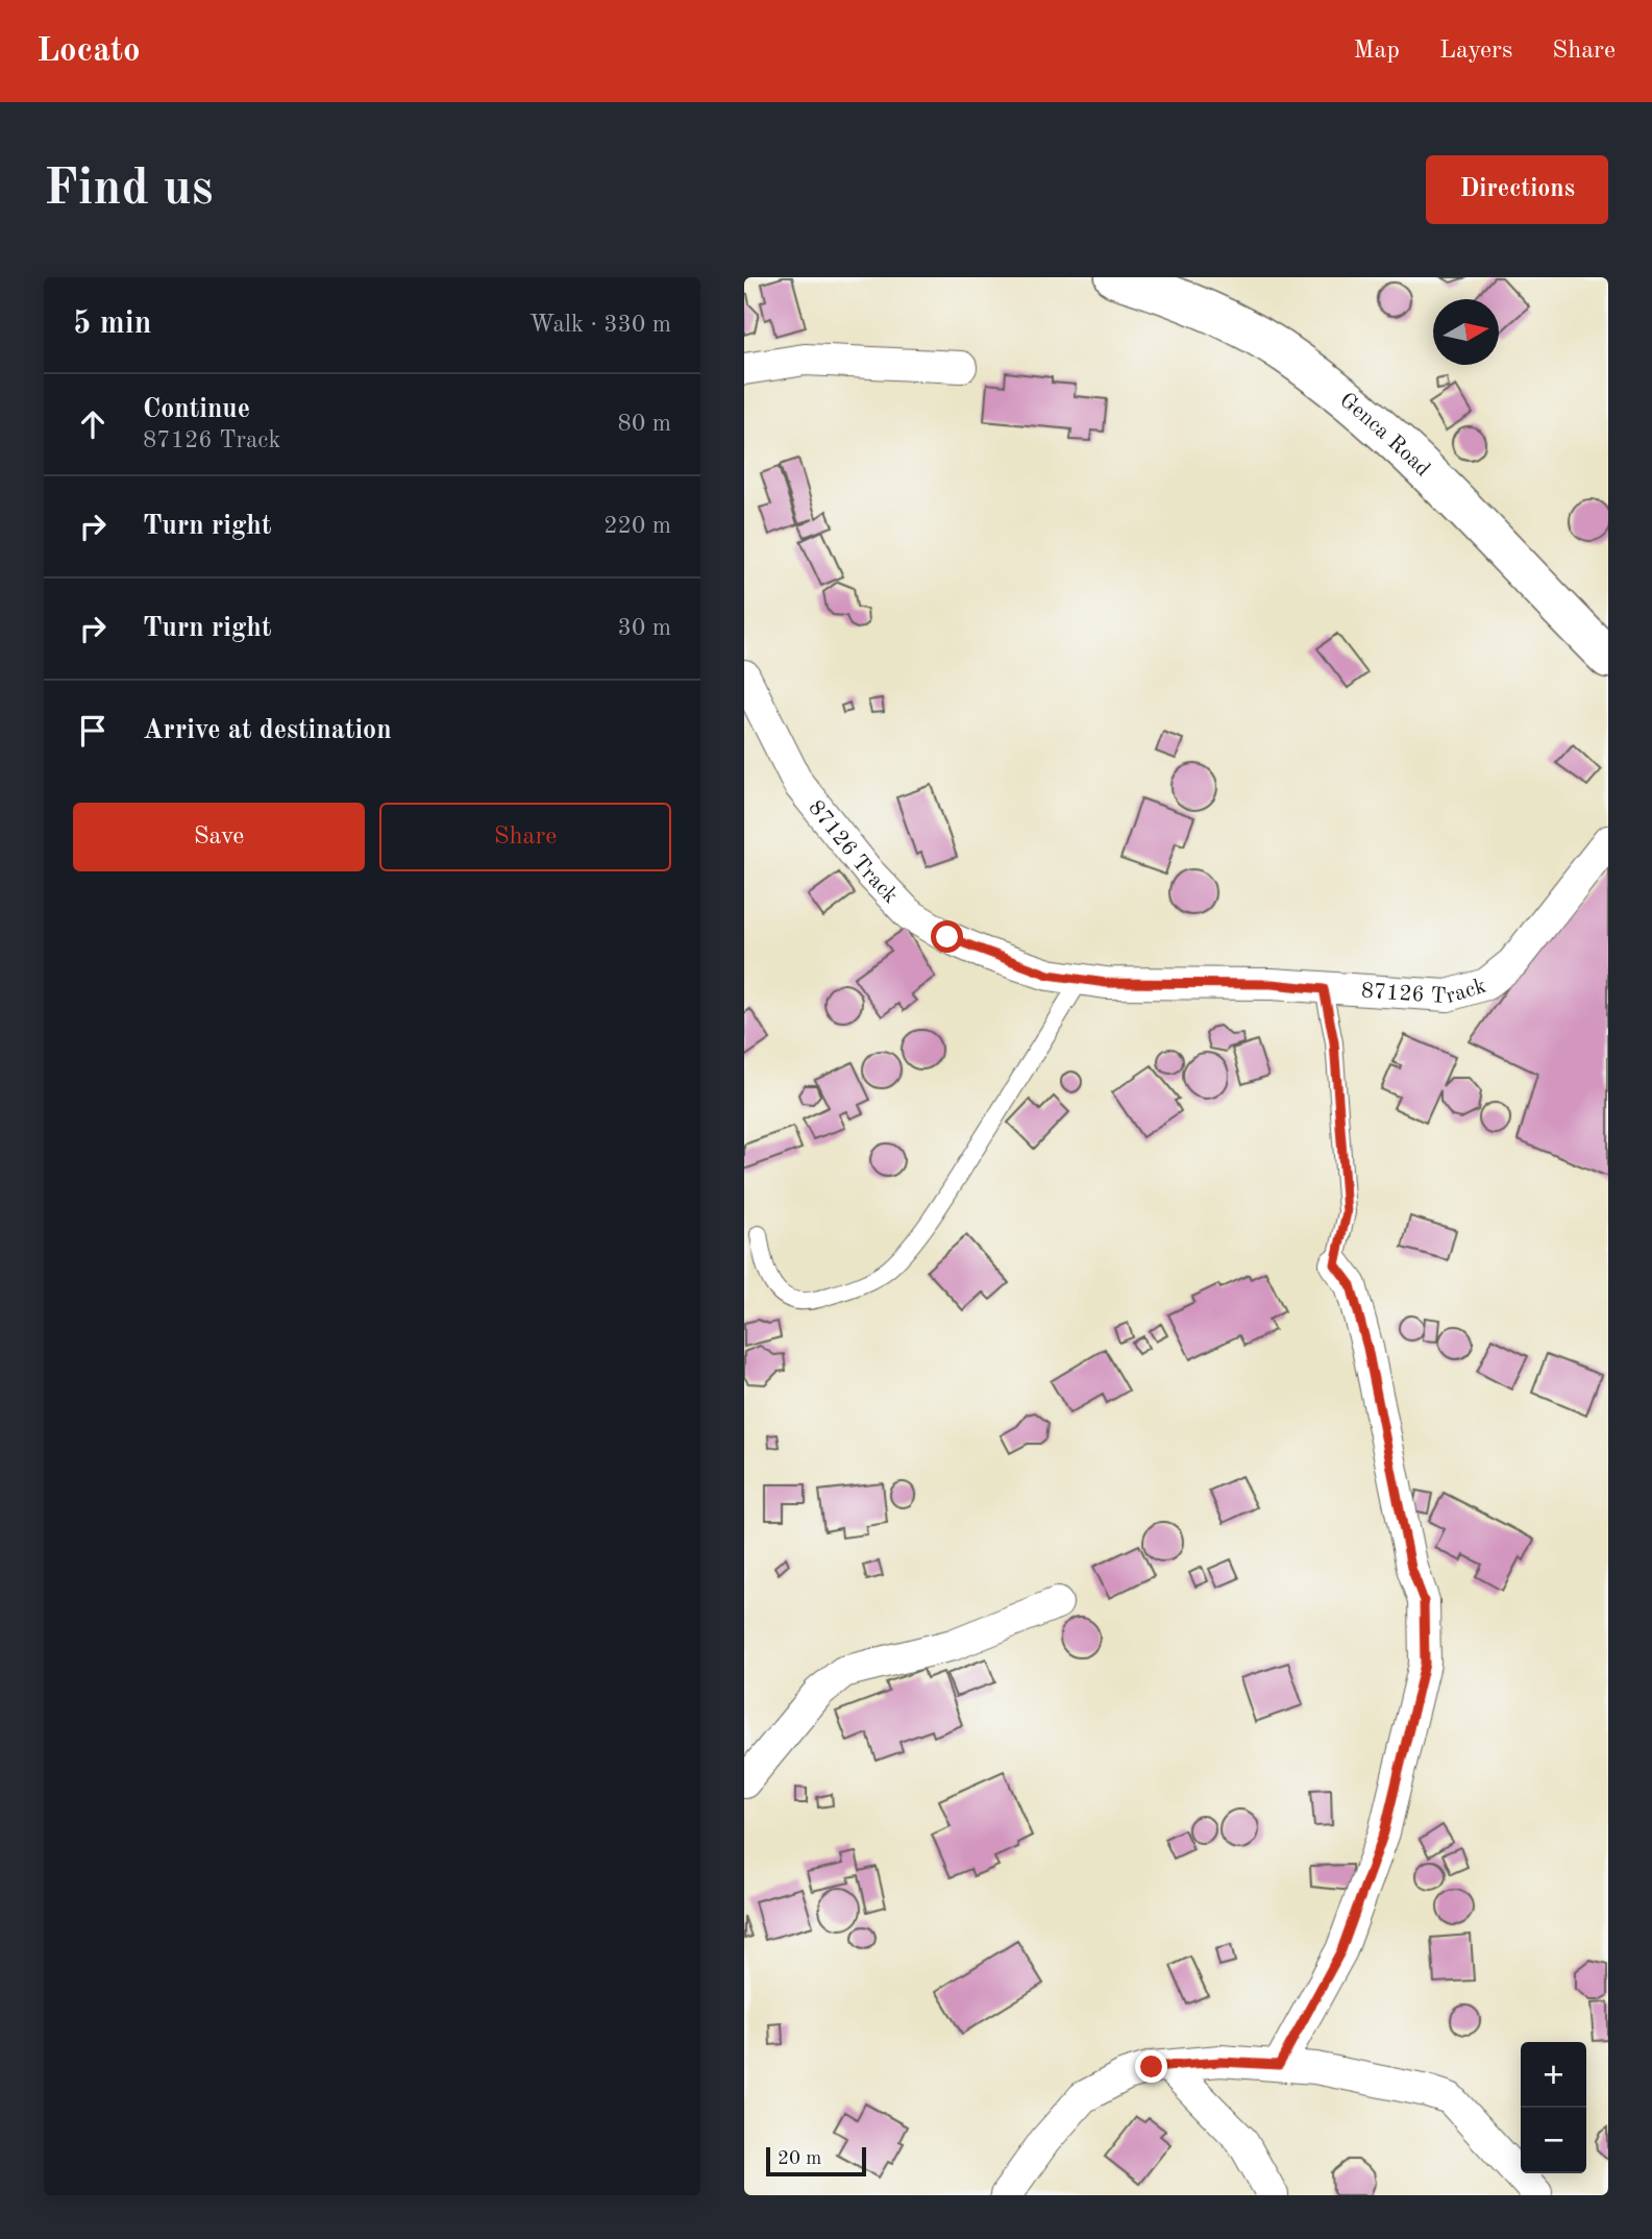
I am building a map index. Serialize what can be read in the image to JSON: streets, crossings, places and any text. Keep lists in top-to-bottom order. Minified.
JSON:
{"streets":{"street":["Genca Road","87126 Track"]},"scale_bar":"20 m","north":"right","page":{"header":"Locato","nav":["Map","Layers","Share"],"buttons":["Directions",["Save","Share"]],"title":"Find us","heading":["5 min","Walk · 330 m"],"list":[["Continue","87126 Track","80 m"],["Turn right","220 m"],["Turn right","30 m"],"Arrive at destination"],"map_buttons":["+","−"],"scale":"20 m"}}
